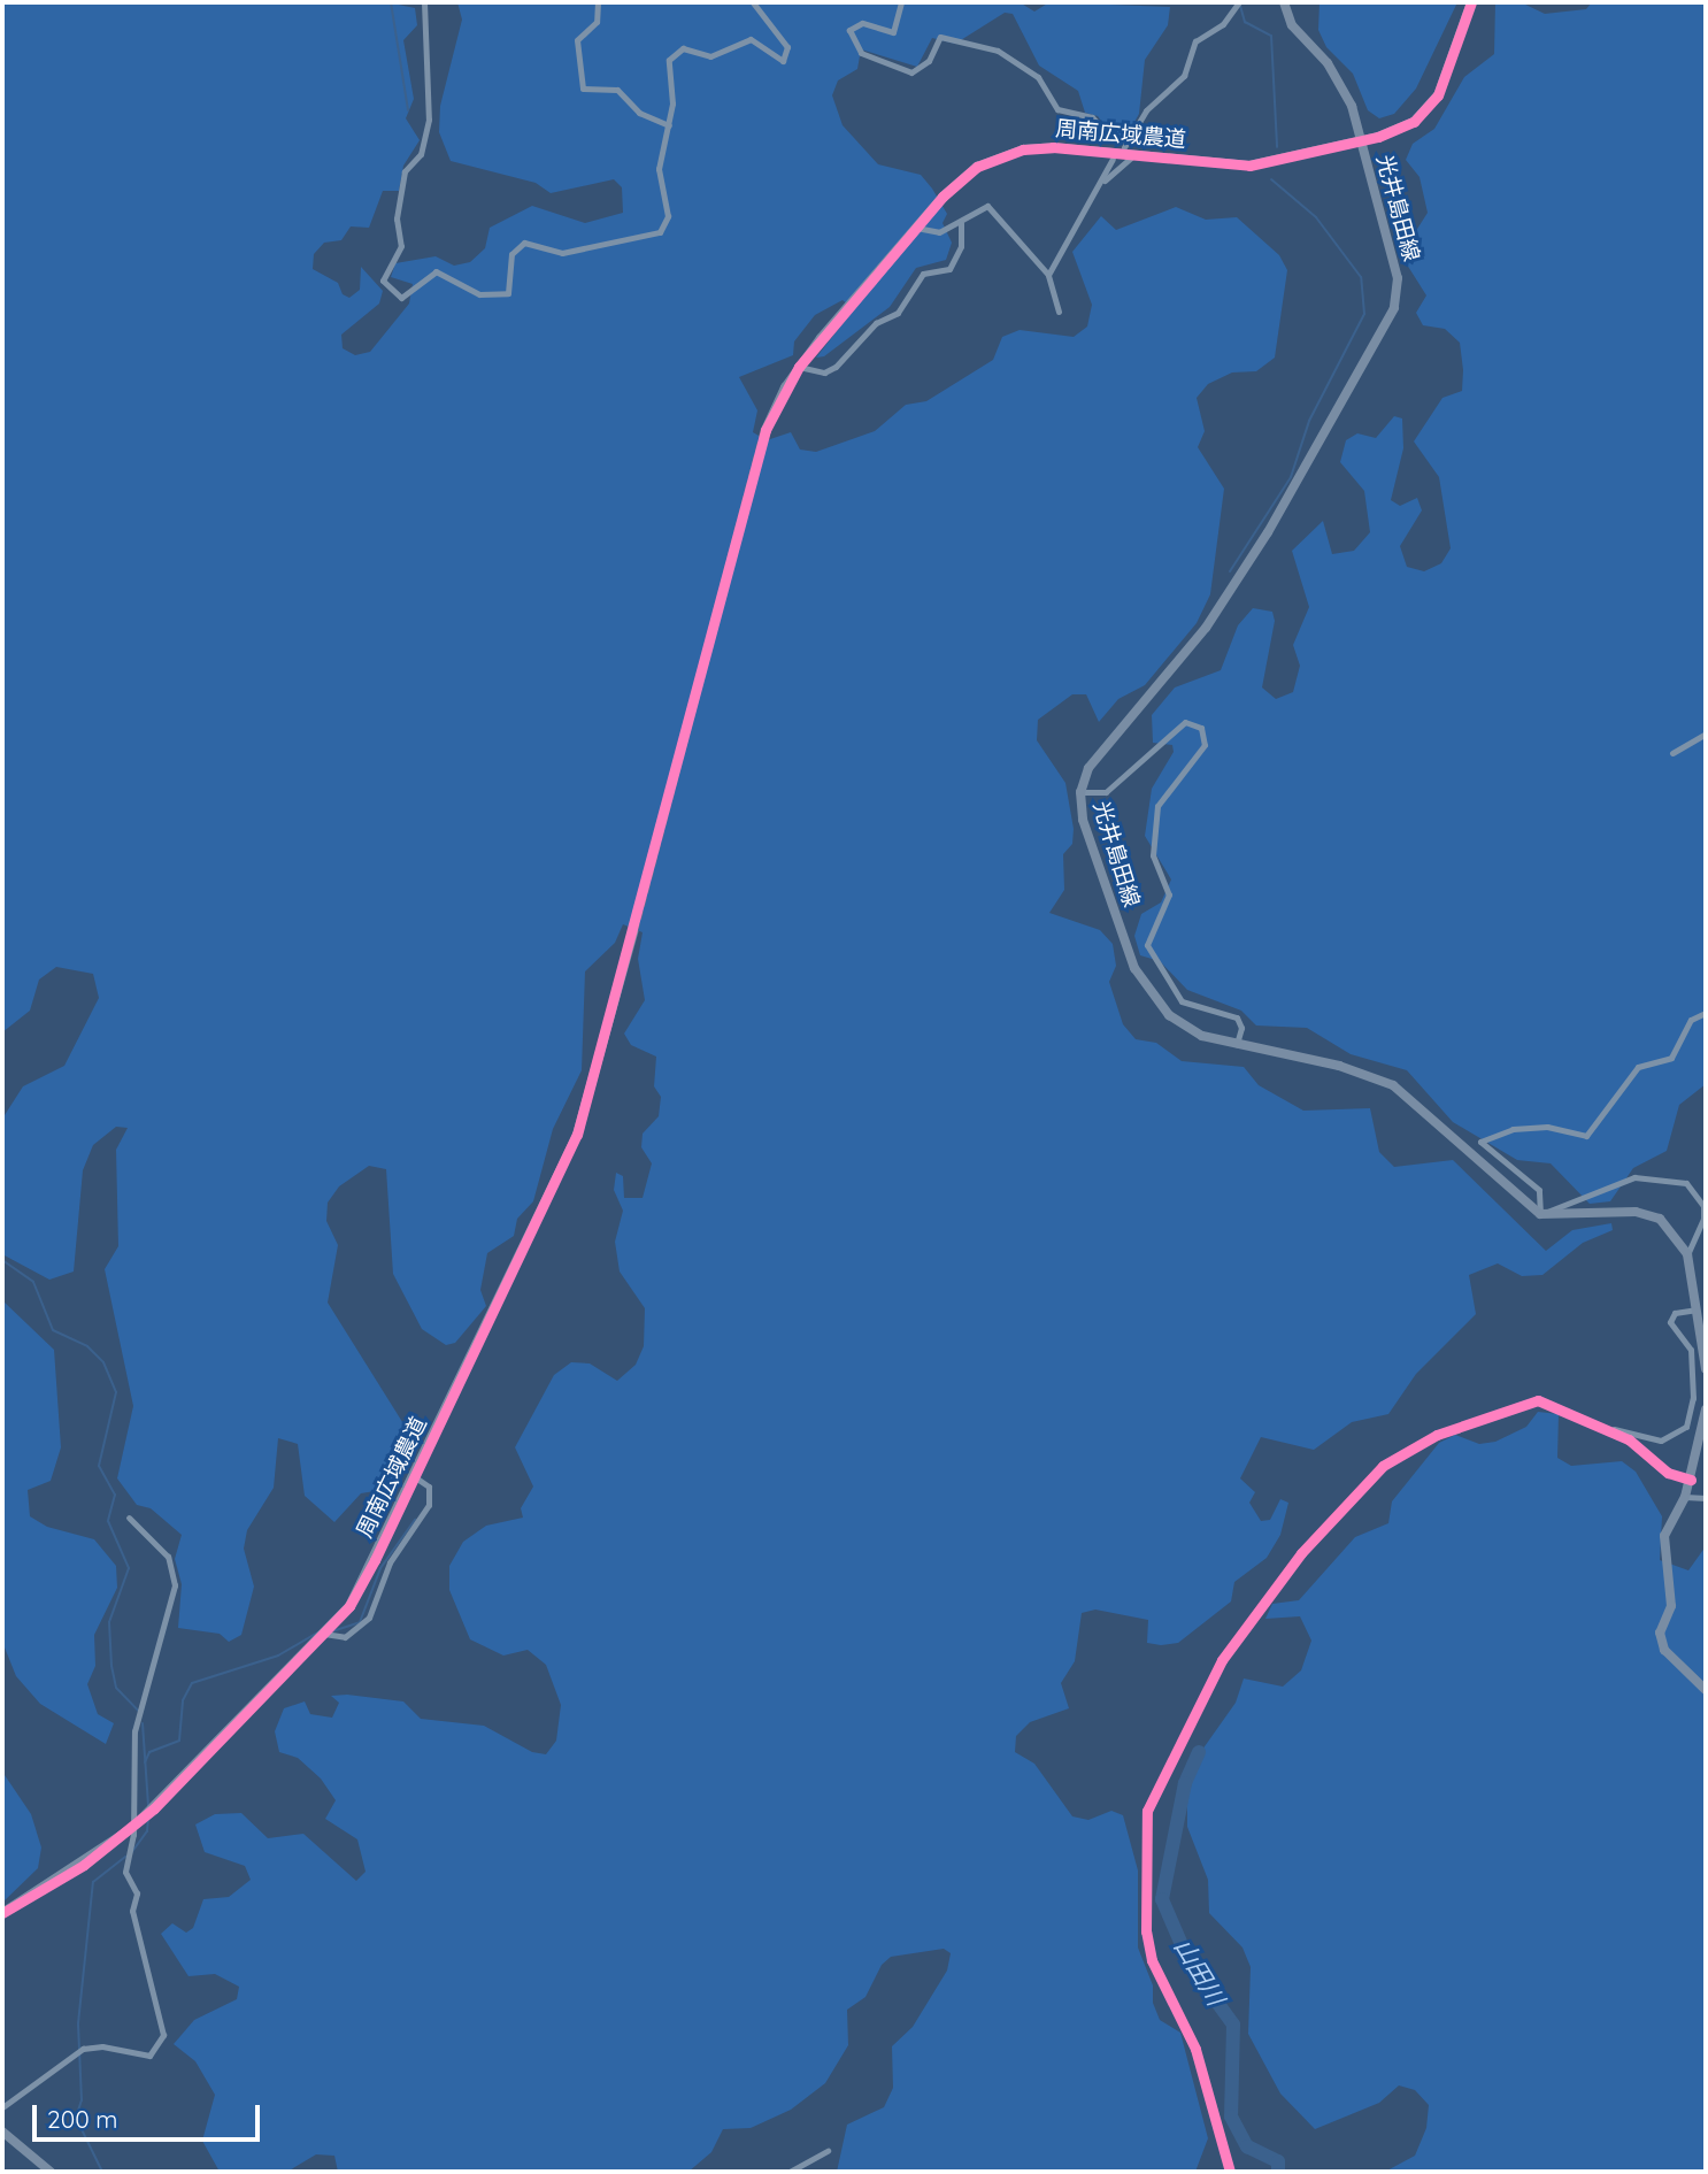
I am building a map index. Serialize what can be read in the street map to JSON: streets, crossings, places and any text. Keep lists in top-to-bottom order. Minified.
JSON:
{"streets":{"street":["周南広域農道","光井島田線"]},"crossings":[["周南広域農道","光井島田線"]],"water":["山田川"],"scale_bar":"200 m"}
